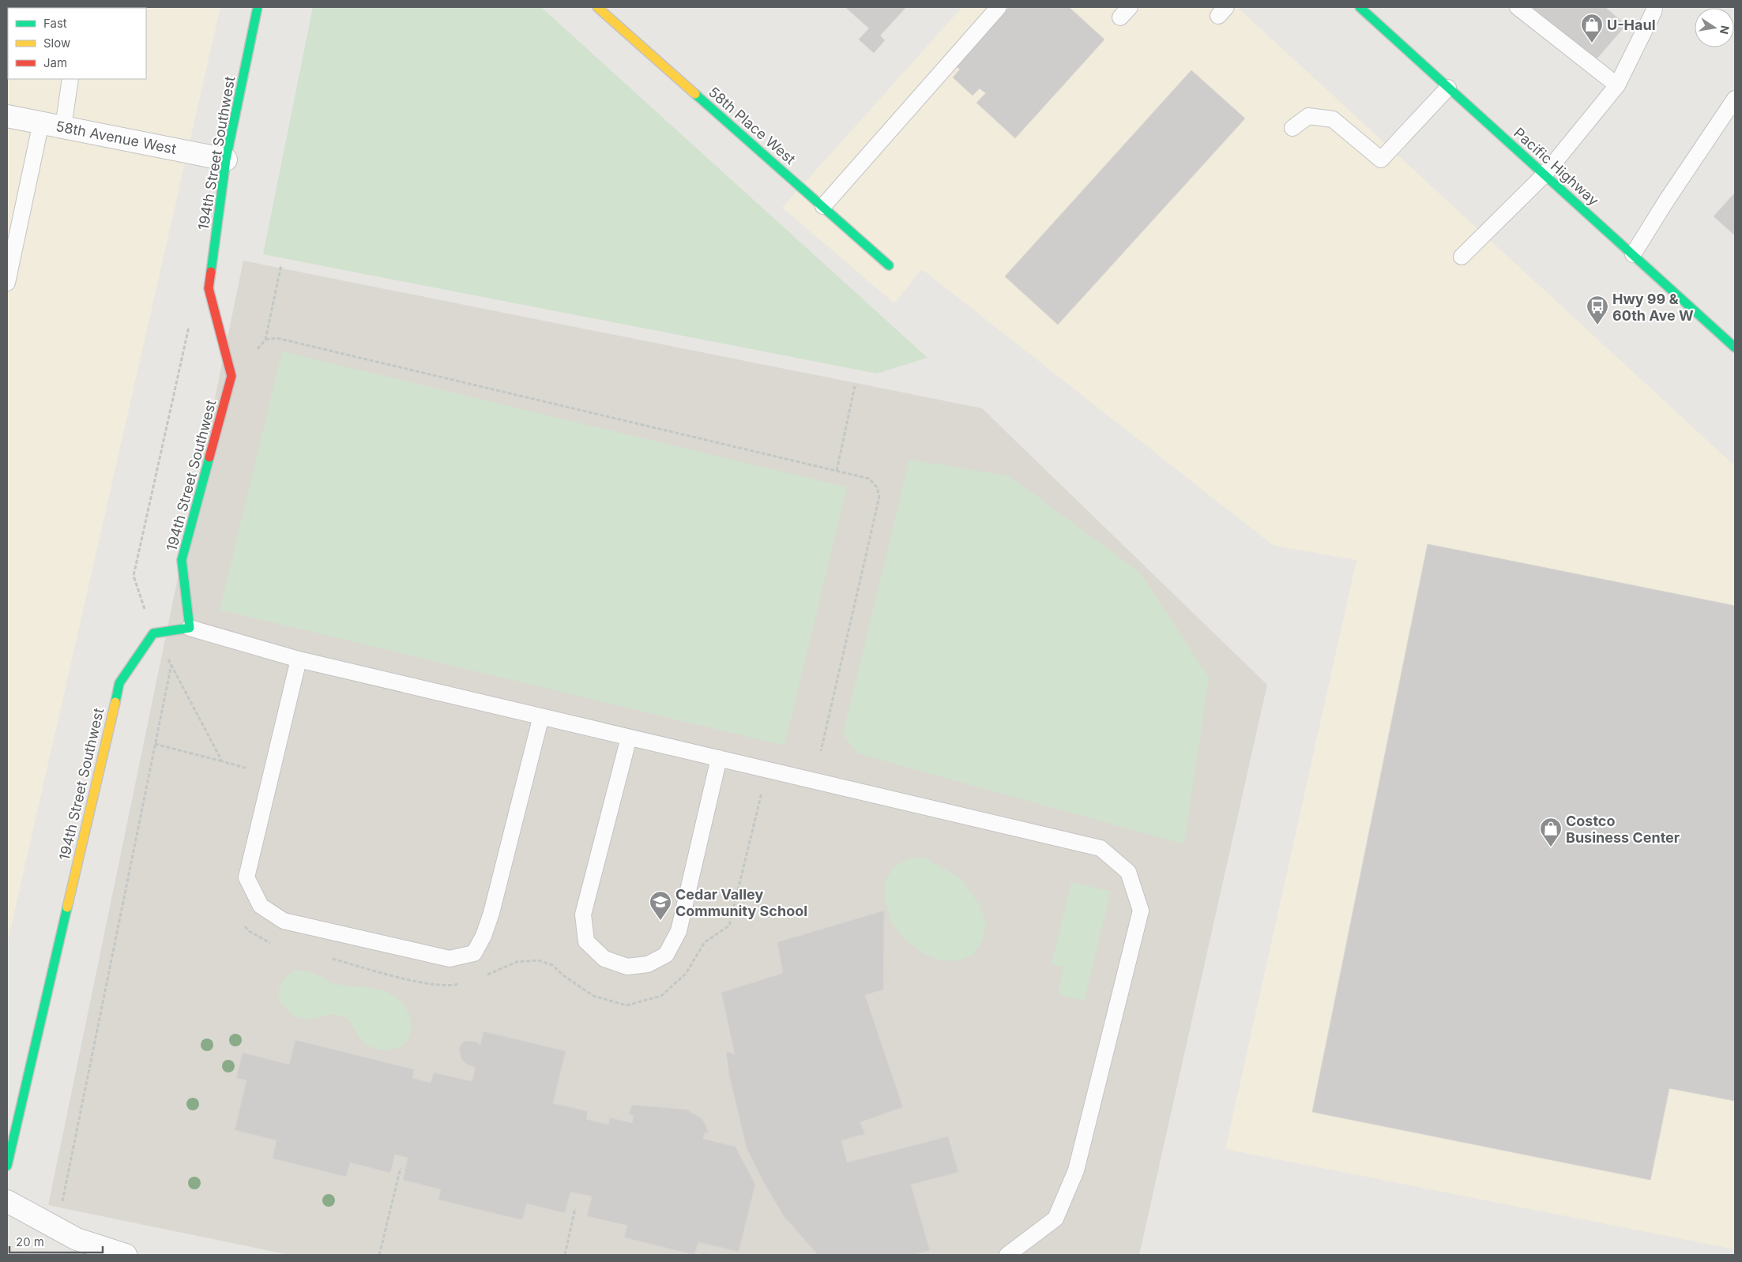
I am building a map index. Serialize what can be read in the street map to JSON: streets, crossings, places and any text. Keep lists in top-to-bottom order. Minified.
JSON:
{"streets":{"main road":["58th Place West","194th Street Southwest","Pacific Highway"],"street":["58th Avenue West"]},"crossings":[["58th Avenue West","194th Street Southwest"]],"places":{"shop":["U-Haul","Costco Business Center"],"bus stop":["Hwy 99 & 60th Ave W"],"school or university":["Cedar Valley Community School"]},"legend":["Fast","Slow","Jam"],"scale_bar":"20 m","north":"right"}
